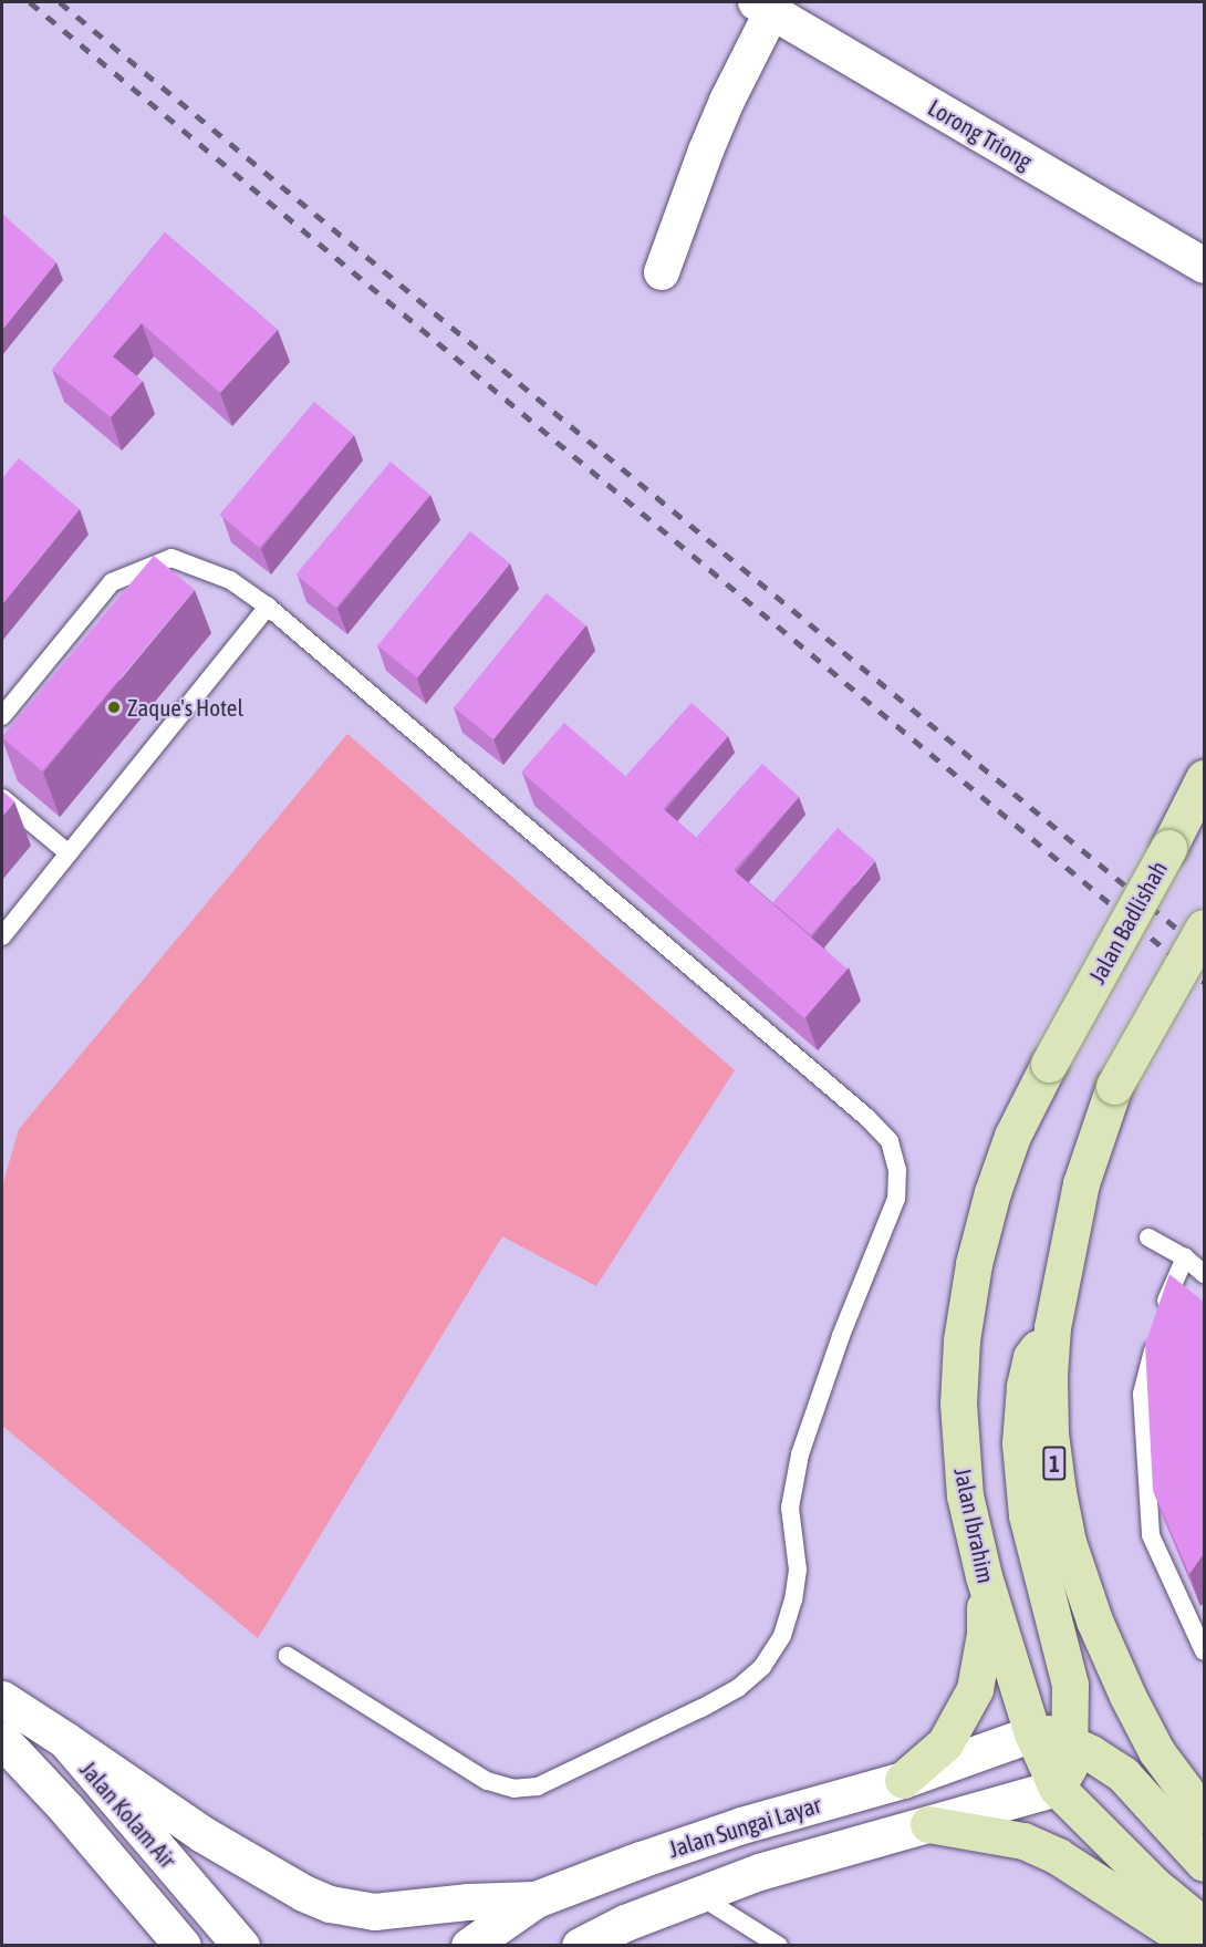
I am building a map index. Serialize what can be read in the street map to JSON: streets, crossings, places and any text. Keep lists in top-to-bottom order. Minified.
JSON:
{"streets":{"main road":["Jalan Badlishah","1","Jalan Ibrahim","Jalan Kolam Air","Jalan Sungai Layar"],"street":["Lorong Triong"]},"crossings":[["Jalan Badlishah","Jalan Ibrahim"],["Jalan Ibrahim","Jalan Sungai Layar"]],"places":["Zaque's Hotel"]}
